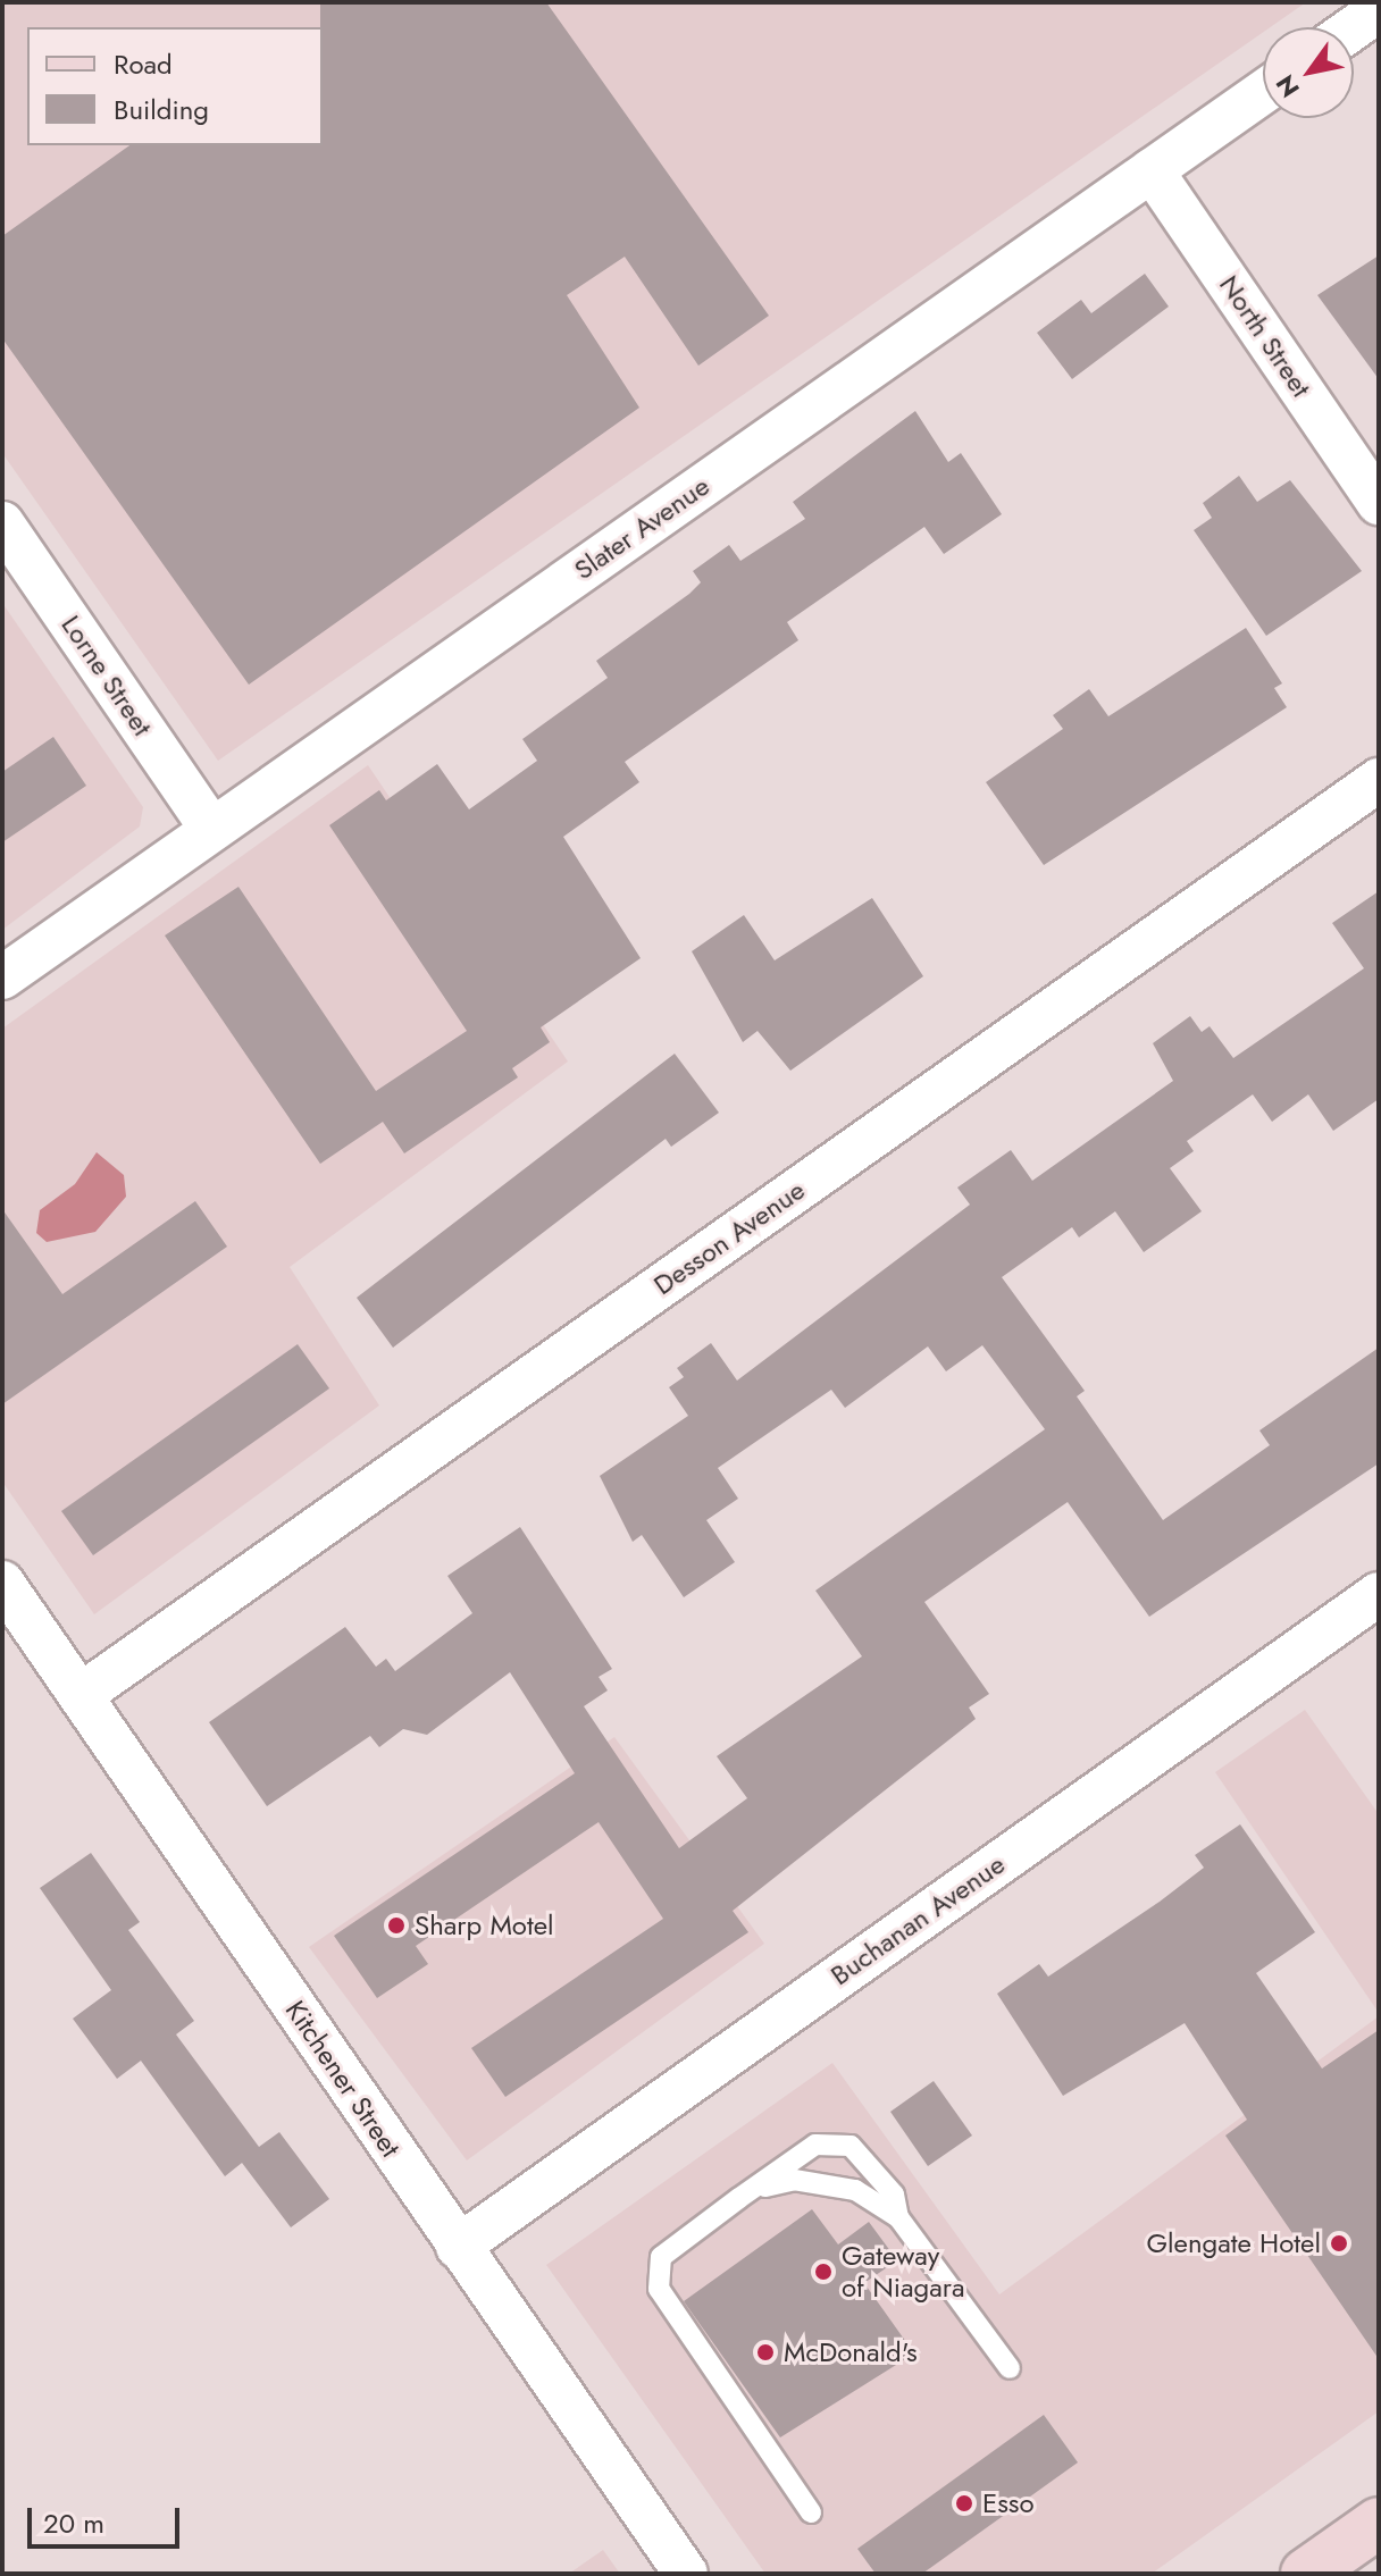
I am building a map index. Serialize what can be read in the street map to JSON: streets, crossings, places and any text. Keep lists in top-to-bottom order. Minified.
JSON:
{"streets":{"street":["North Street","Slater Avenue","Lorne Street","Desson Avenue","Buchanan Avenue","Kitchener Street"]},"crossings":[["North Street","Slater Avenue"],["Slater Avenue","Lorne Street"],["Desson Avenue","Kitchener Street"],["Buchanan Avenue","Kitchener Street"]],"places":["Sharp Motel","Glengate Hotel","Gateway of Niagara","McDonald's","Esso"],"legend":["Road","Building"],"scale_bar":"20 m","north":"bottom left"}
